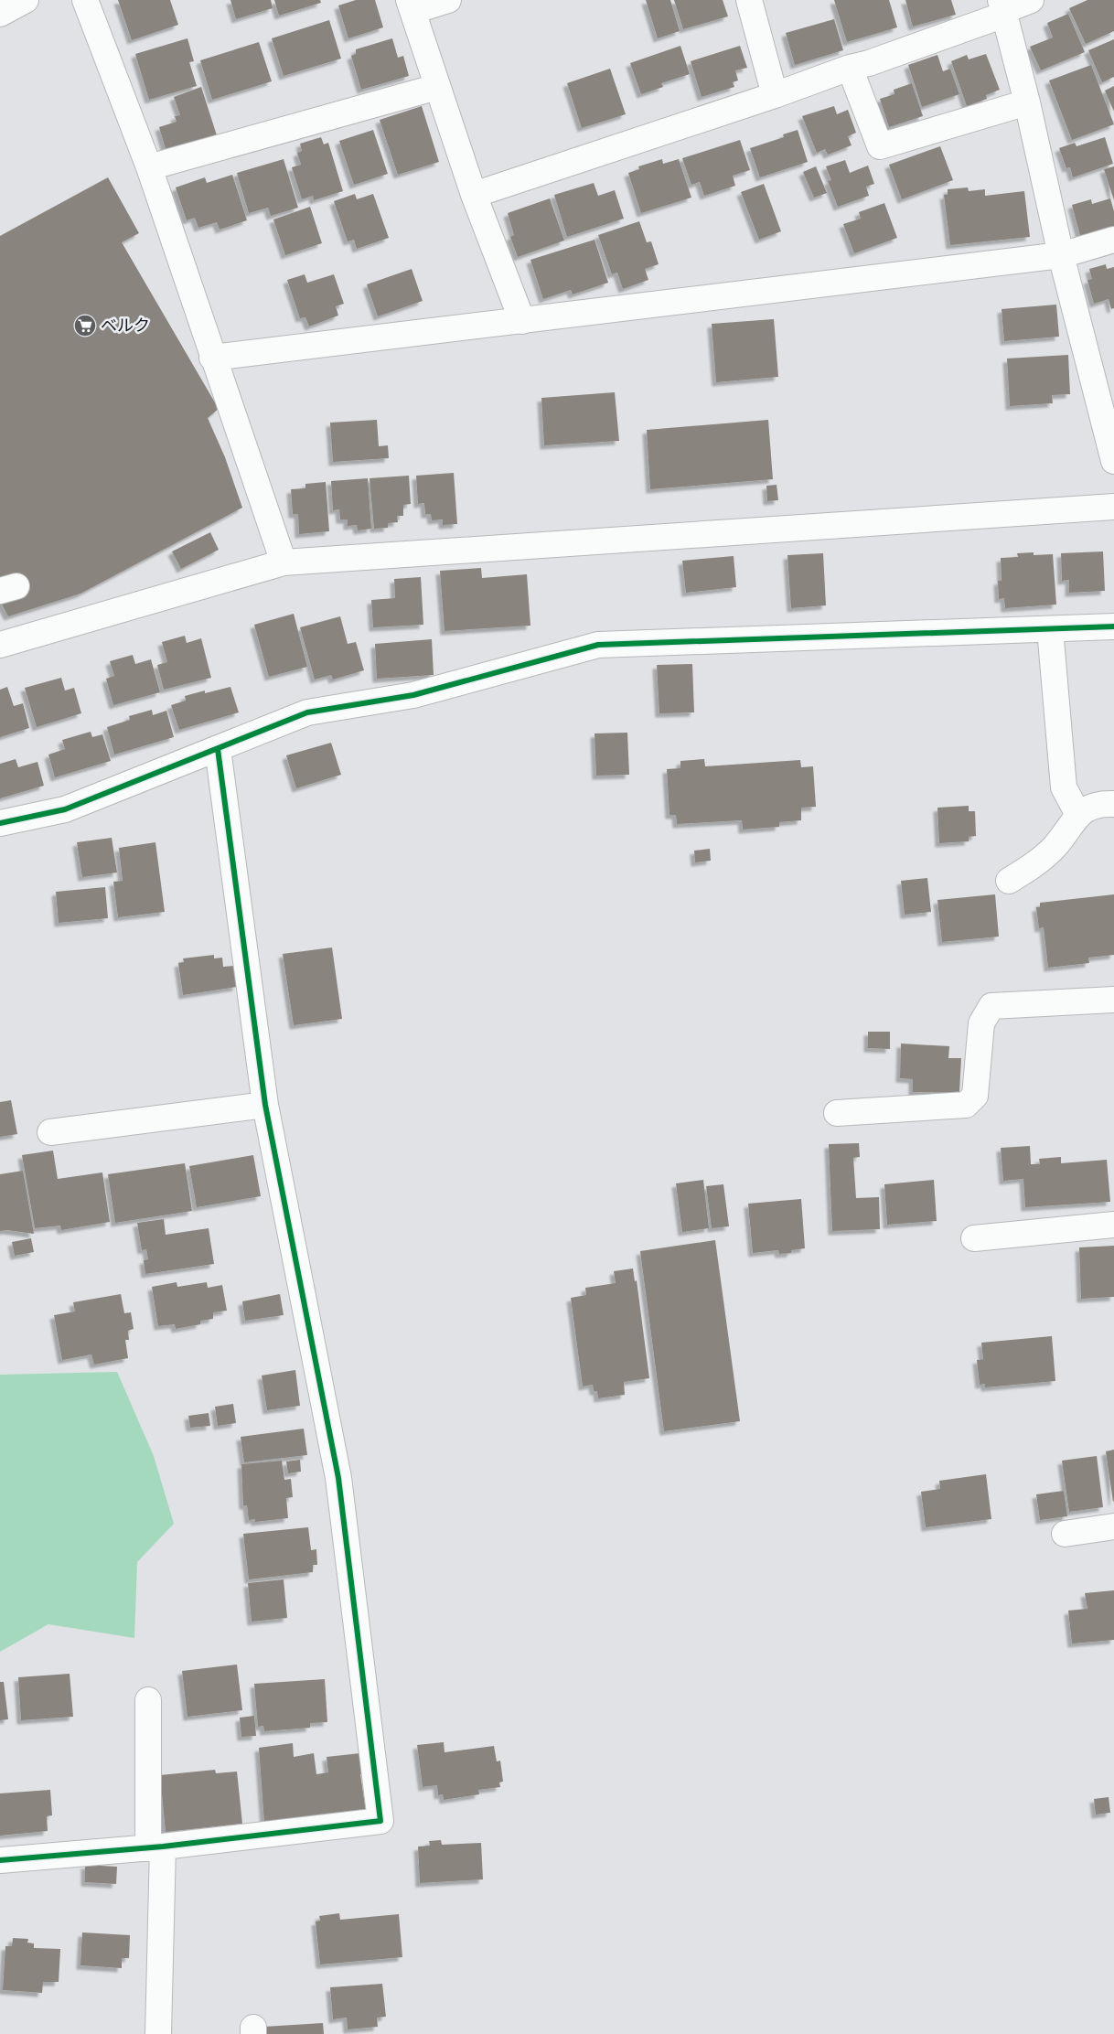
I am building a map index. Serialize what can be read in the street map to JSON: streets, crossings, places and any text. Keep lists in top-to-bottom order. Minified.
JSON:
{"places":{"supermarket":["ベルク"]}}
